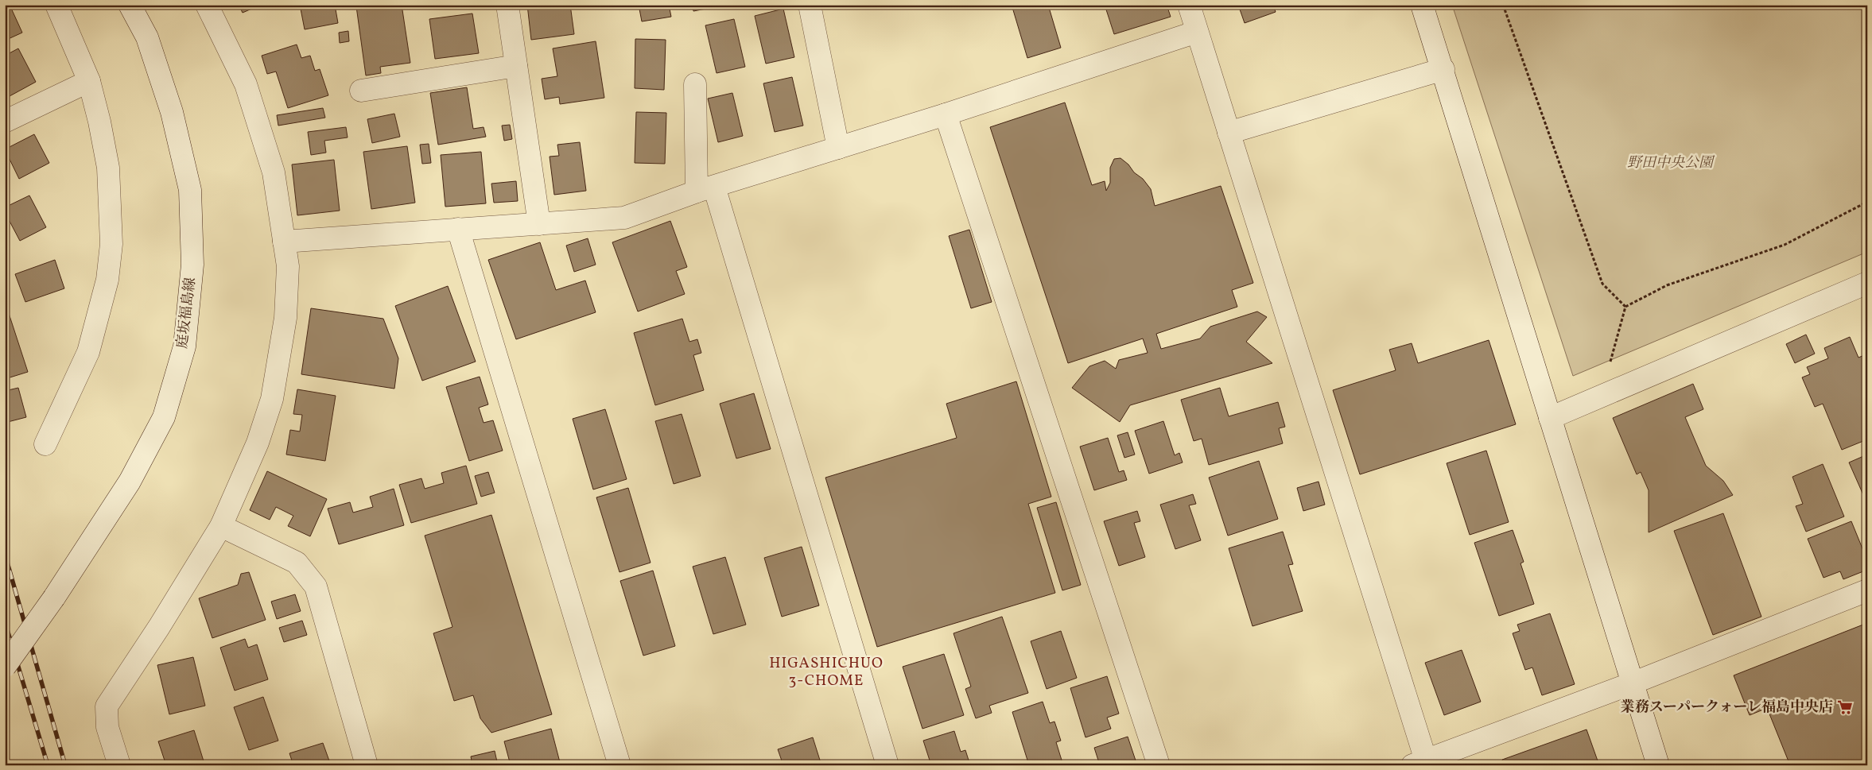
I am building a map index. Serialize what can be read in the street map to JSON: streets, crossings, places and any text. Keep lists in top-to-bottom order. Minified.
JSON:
{"streets":{"street":["庭坂福島線"]},"districts":["HIGASHICHUO 3-CHOME"],"parks":["野田中央公園"],"places":{"supermarket":["業務スーパークォーレ福島中央店"]}}
